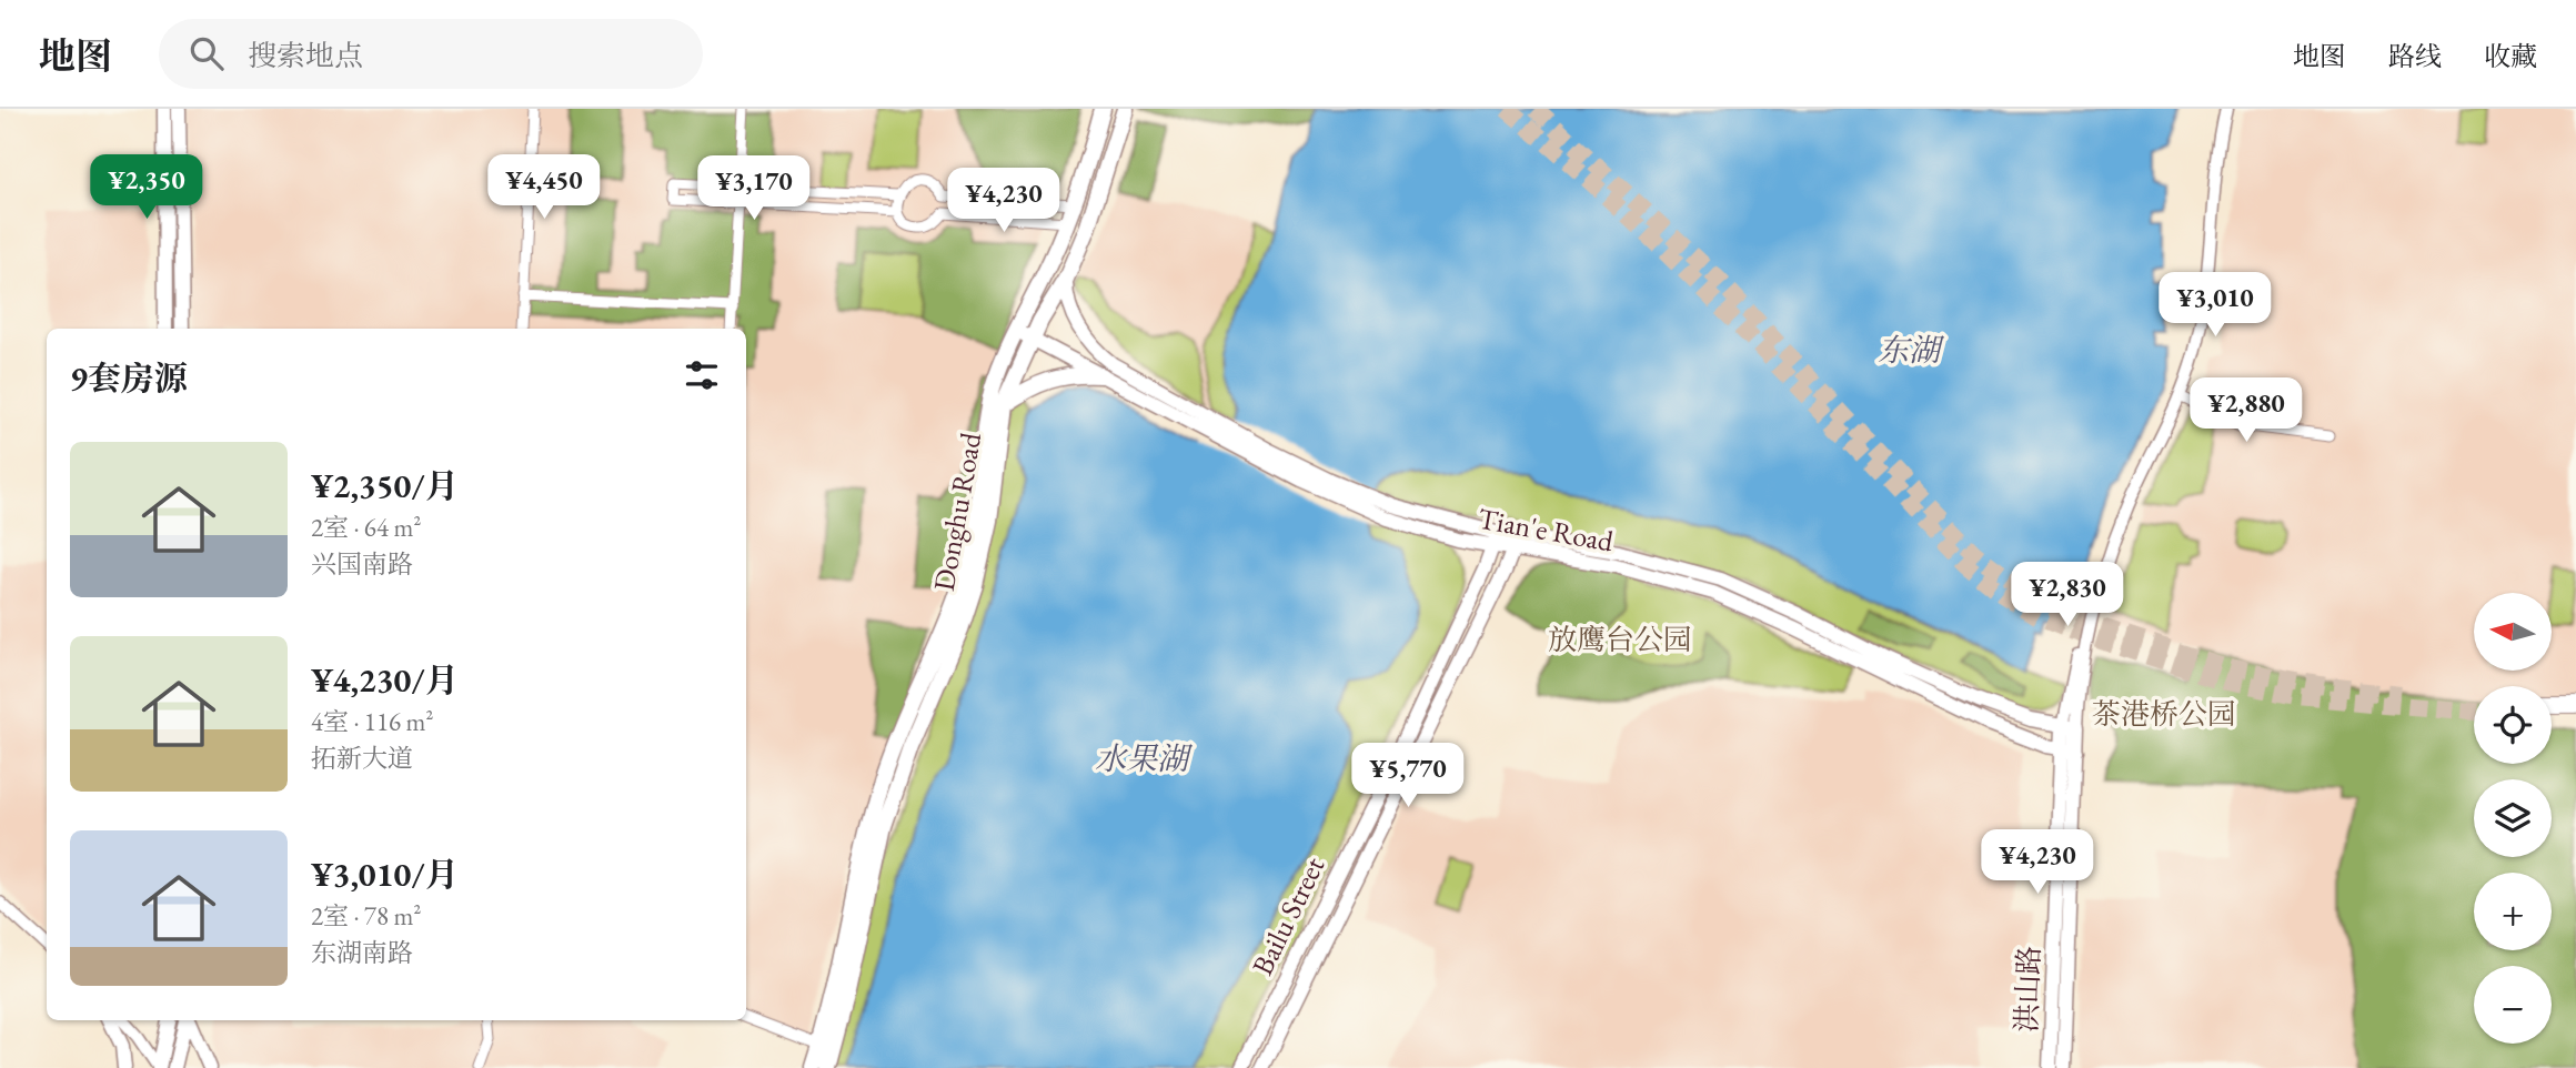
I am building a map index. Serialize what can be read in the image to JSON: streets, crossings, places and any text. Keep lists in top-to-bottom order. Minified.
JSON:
{"streets":{"main road":["Donghu Road","Tian'e Road","Bailu Street","洪山路"]},"crossings":[["Donghu Road","Tian'e Road"],["Tian'e Road","Bailu Street"],["Tian'e Road","洪山路"]],"water":["东湖","水果湖"],"parks":["放鹰台公园","茶港桥公园"],"north":"left","page":{"header":"地图","search":"搜索地点","nav":["地图","路线","收藏"],"price":["¥2,350","¥4,450","¥3,170","¥4,230","¥3,010","¥2,880","¥2,830","¥5,770","¥4,230"],"heading":"9套房源","list":[{"name":"¥2,350/月","note":"2室 · 64 m² · 兴国南路"},{"name":"¥4,230/月","note":"4室 · 116 m² · 拓新大道"},{"name":"¥3,010/月","note":"2室 · 78 m² · 东湖南路"}],"map_buttons":["+","−"]}}
